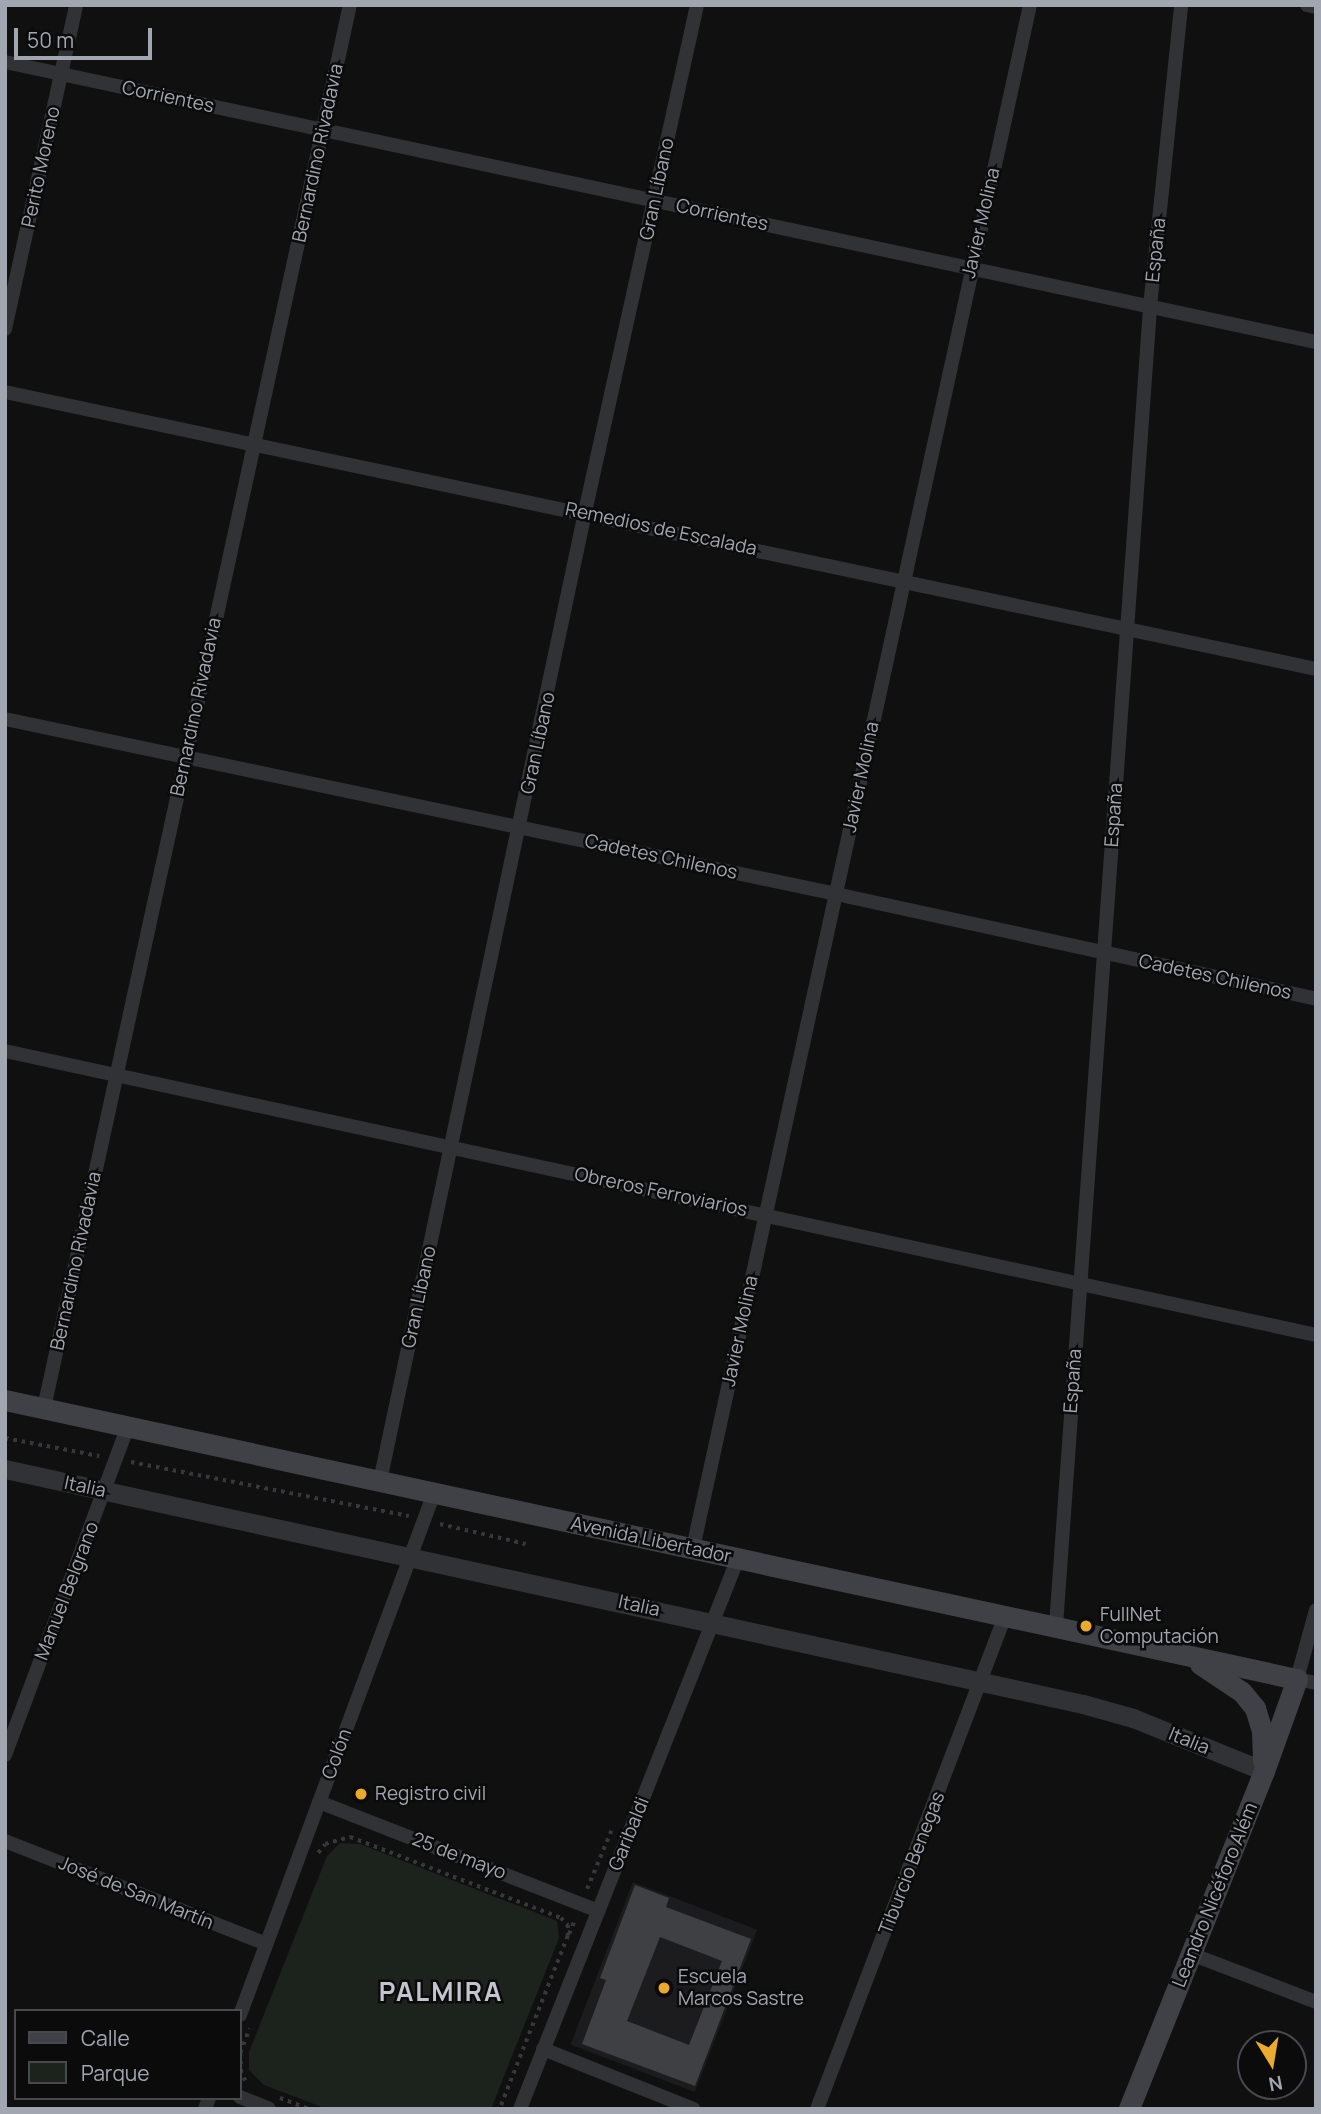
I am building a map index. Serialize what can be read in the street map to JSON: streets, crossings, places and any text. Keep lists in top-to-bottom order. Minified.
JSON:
{"streets":{"main road":["Avenida Libertador","Leandro Nicéforo Além"],"street":["Corrientes","Bernardino Rivadavia","Perito Moreno","Gran Líbano","Javier Molina","España","Remedios de Escalada","Cadetes Chilenos","Obreros Ferroviarios","Italia","Manuel Belgrano","Colón","Garibaldi","25 de mayo","Tiburcio Benegas","José de San Martín"]},"crossings":[["Corrientes","Bernardino Rivadavia"],["Corrientes","Perito Moreno"],["Corrientes","Gran Líbano"],["Corrientes","Javier Molina"],["Corrientes","España"],["Bernardino Rivadavia","Remedios de Escalada"],["Bernardino Rivadavia","Cadetes Chilenos"],["Bernardino Rivadavia","Obreros Ferroviarios"],["Bernardino Rivadavia","Avenida Libertador"],["Gran Líbano","Remedios de Escalada"],["Gran Líbano","Cadetes Chilenos"],["Gran Líbano","Obreros Ferroviarios"],["Gran Líbano","Avenida Libertador"],["Javier Molina","Remedios de Escalada"],["Javier Molina","Cadetes Chilenos"],["Javier Molina","Obreros Ferroviarios"],["Javier Molina","Avenida Libertador"],["España","Remedios de Escalada"],["España","Cadetes Chilenos"],["España","Obreros Ferroviarios"],["España","Avenida Libertador"],["Italia","Manuel Belgrano"],["Italia","Colón"],["Italia","Garibaldi"],["Italia","Tiburcio Benegas"],["Italia","Leandro Nicéforo Além"],["Avenida Libertador","Manuel Belgrano"],["Avenida Libertador","Colón"],["Avenida Libertador","Garibaldi"],["Avenida Libertador","Tiburcio Benegas"],["Avenida Libertador","Leandro Nicéforo Além"],["Colón","25 de mayo"],["Colón","José de San Martín"],["Garibaldi","25 de mayo"]],"districts":["PALMIRA"],"places":["FullNet Computación","Registro civil","Escuela Marcos Sastre"],"legend":["Calle","Parque"],"scale_bar":"50 m","north":"bottom"}
